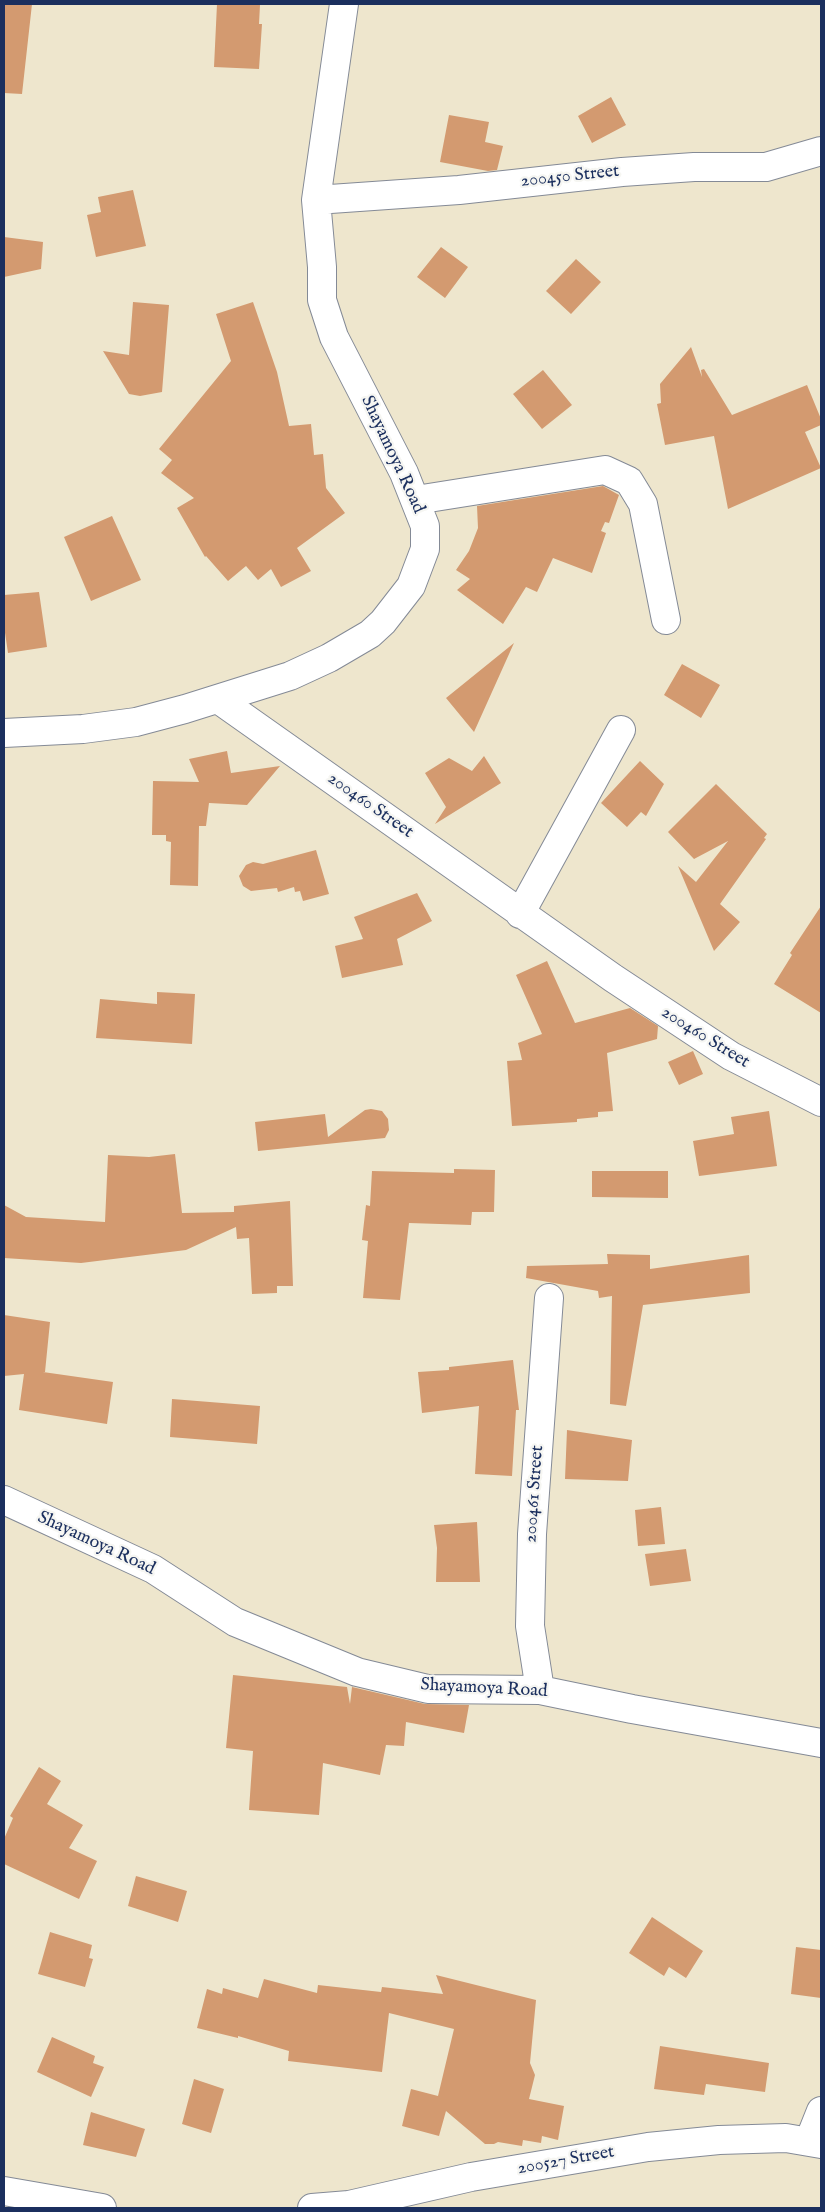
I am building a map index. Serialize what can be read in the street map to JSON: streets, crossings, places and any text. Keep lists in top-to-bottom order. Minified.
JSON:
{"streets":{"street":["200450 Street","Shayamoya Road","200460 Street","200461 Street","200527 Street"]},"crossings":[["200450 Street","Shayamoya Road"],["Shayamoya Road","200460 Street"],["Shayamoya Road","200461 Street"]]}
